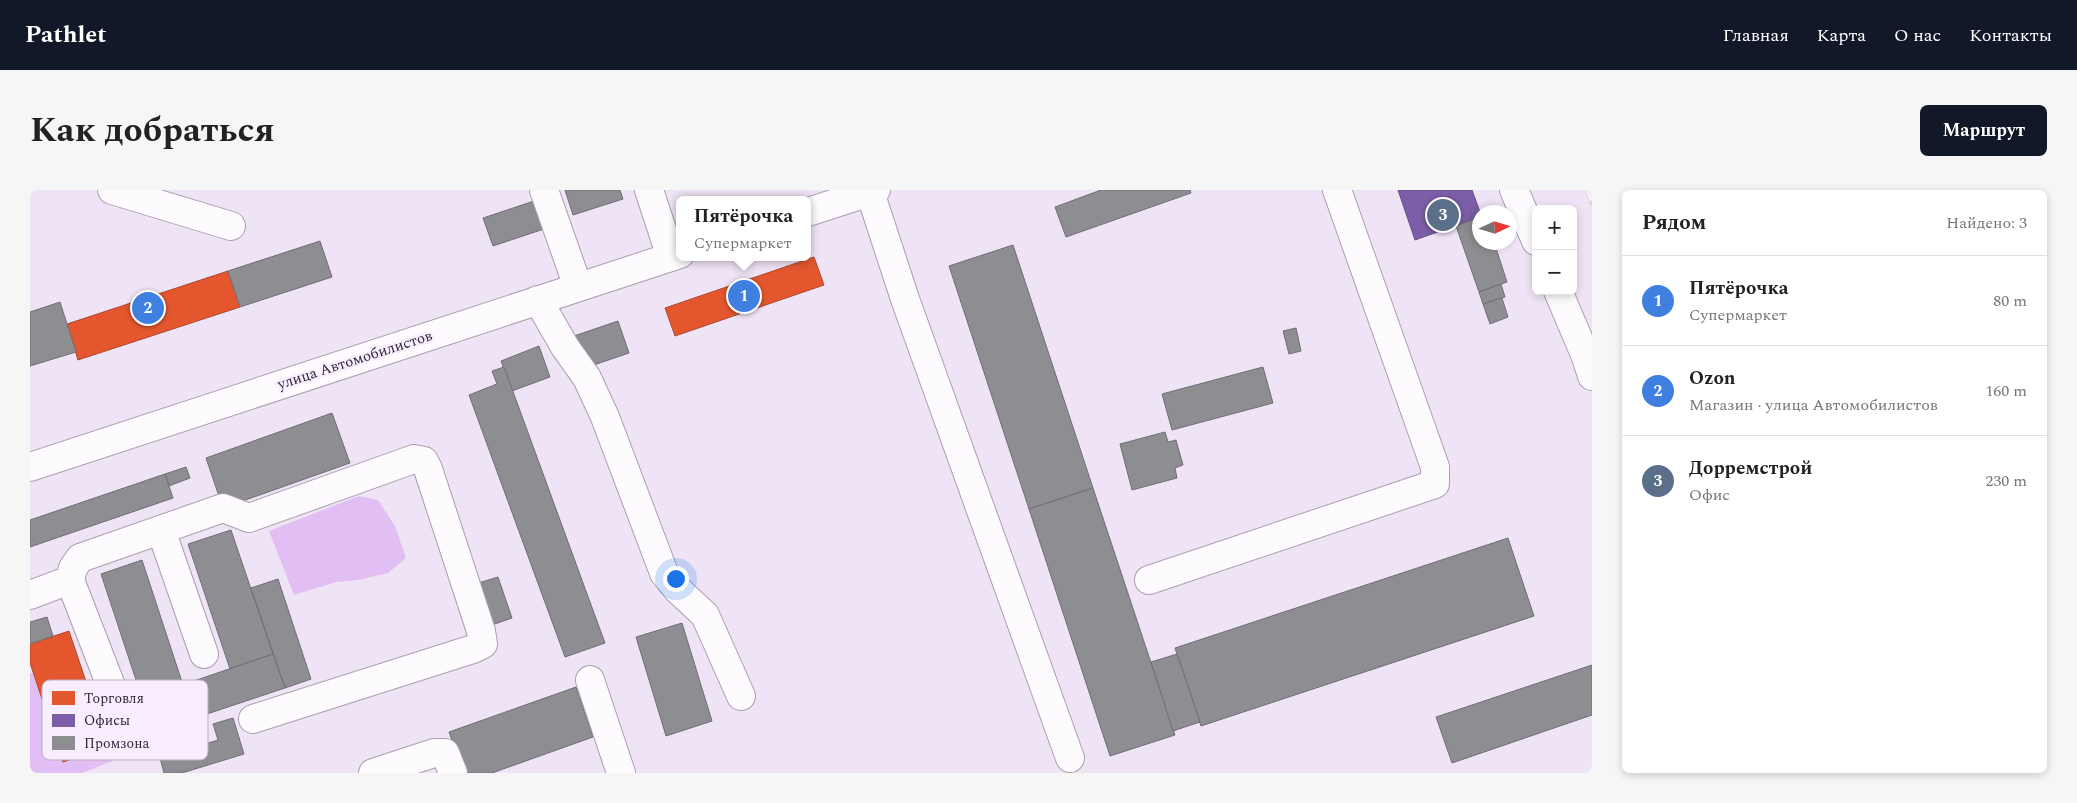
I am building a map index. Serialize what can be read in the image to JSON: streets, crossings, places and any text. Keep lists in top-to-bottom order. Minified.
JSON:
{"streets":{"street":["улица Автомобилистов"]},"legend":["Торговля","Офисы","Промзона"],"north":"right","page":{"header":"Pathlet","nav":["Главная","Карта","О нас","Контакты"],"title":"Как добраться","buttons":"Маршрут","heading":["Рядом","Найдено: 3"],"popup":["Пятёрочка","Супермаркет"],"pins":["3","1","2"],"map_buttons":["+","−"],"list":[{"mark":"1","name":"Пятёрочка","note":"Супермаркет","value":"80 m"},{"mark":"2","name":"Ozon","note":"Магазин · улица Автомобилистов","value":"160 m"},{"mark":"3","name":"Дорремстрой","note":"Офис","value":"230 m"}]}}
